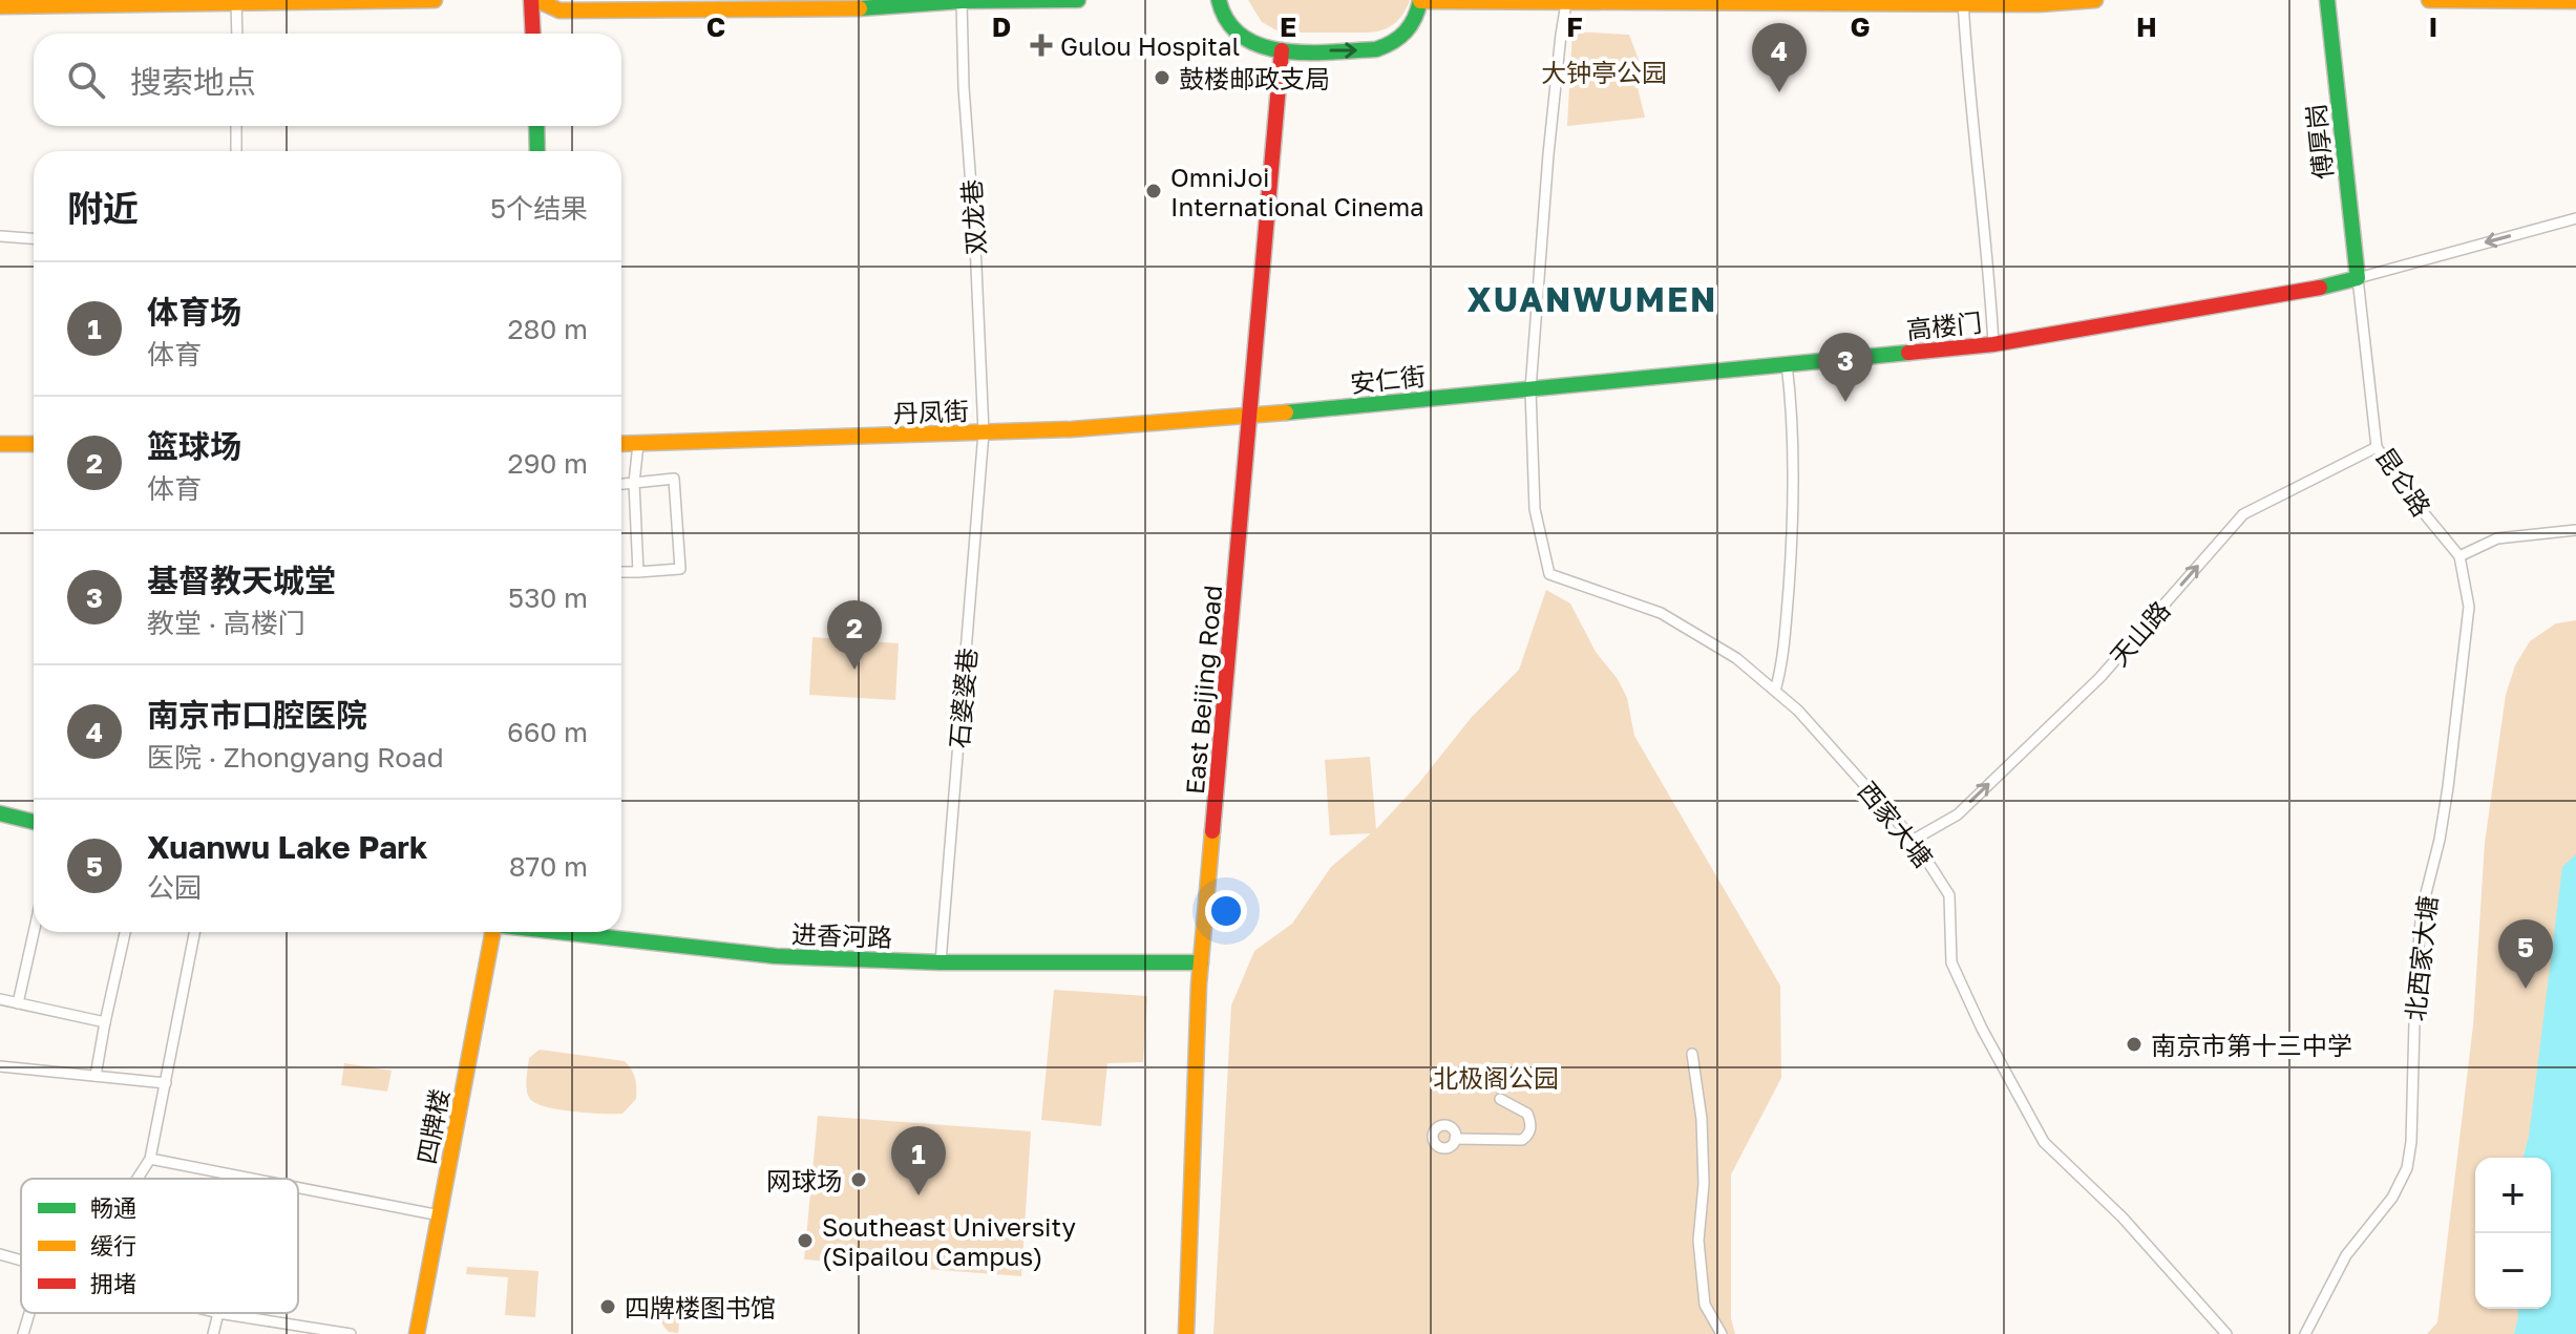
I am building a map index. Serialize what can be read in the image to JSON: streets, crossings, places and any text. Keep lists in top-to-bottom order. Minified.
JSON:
{"streets":{"main road":["傅厚岗","高楼门","安仁街","丹凤街","East Beijing Road","进香河路","四牌楼"],"street":["双龙巷","昆仑路","天山路","石婆婆巷","西家大塘","北西家大塘"]},"crossings":[["傅厚岗","高楼门"],["傅厚岗","昆仑路"],["双龙巷","丹凤街"],["双龙巷","石婆婆巷"],["高楼门","安仁街"],["高楼门","昆仑路"],["高楼门","西家大塘"],["安仁街","丹凤街"],["安仁街","East Beijing Road"],["安仁街","西家大塘"],["丹凤街","East Beijing Road"],["丹凤街","石婆婆巷"],["昆仑路","天山路"],["昆仑路","北西家大塘"],["天山路","西家大塘"],["East Beijing Road","进香河路"],["石婆婆巷","进香河路"]],"one_way":["天山路"],"districts":["XUANWUMEN"],"parks":["大钟亭公园","北极阁公园"],"places":{"health":["Gulou Hospital"],"other":["鼓楼邮政支局","OmniJoi International Cinema","南京市第十三中学","网球场","Southeast University (Sipailou Campus)","四牌楼图书馆"]},"legend":["畅通","缓行","拥堵"],"page":{"pins":["4","3","2","5","1"],"search":"搜索地点","heading":["附近","5个结果"],"list":[{"mark":"1","name":"体育场","note":"体育","value":"280 m"},{"mark":"2","name":"篮球场","note":"体育","value":"290 m"},{"mark":"3","name":"基督教天城堂","note":"教堂 · 高楼门","value":"530 m"},{"mark":"4","name":"南京市口腔医院","note":"医院 · Zhongyang Road","value":"660 m"},{"mark":"5","name":"Xuanwu Lake Park","note":"公园","value":"870 m"}],"map_buttons":["+","−"]},"grid":{"columns":["C","D","E","F","G","H","I"]}}
